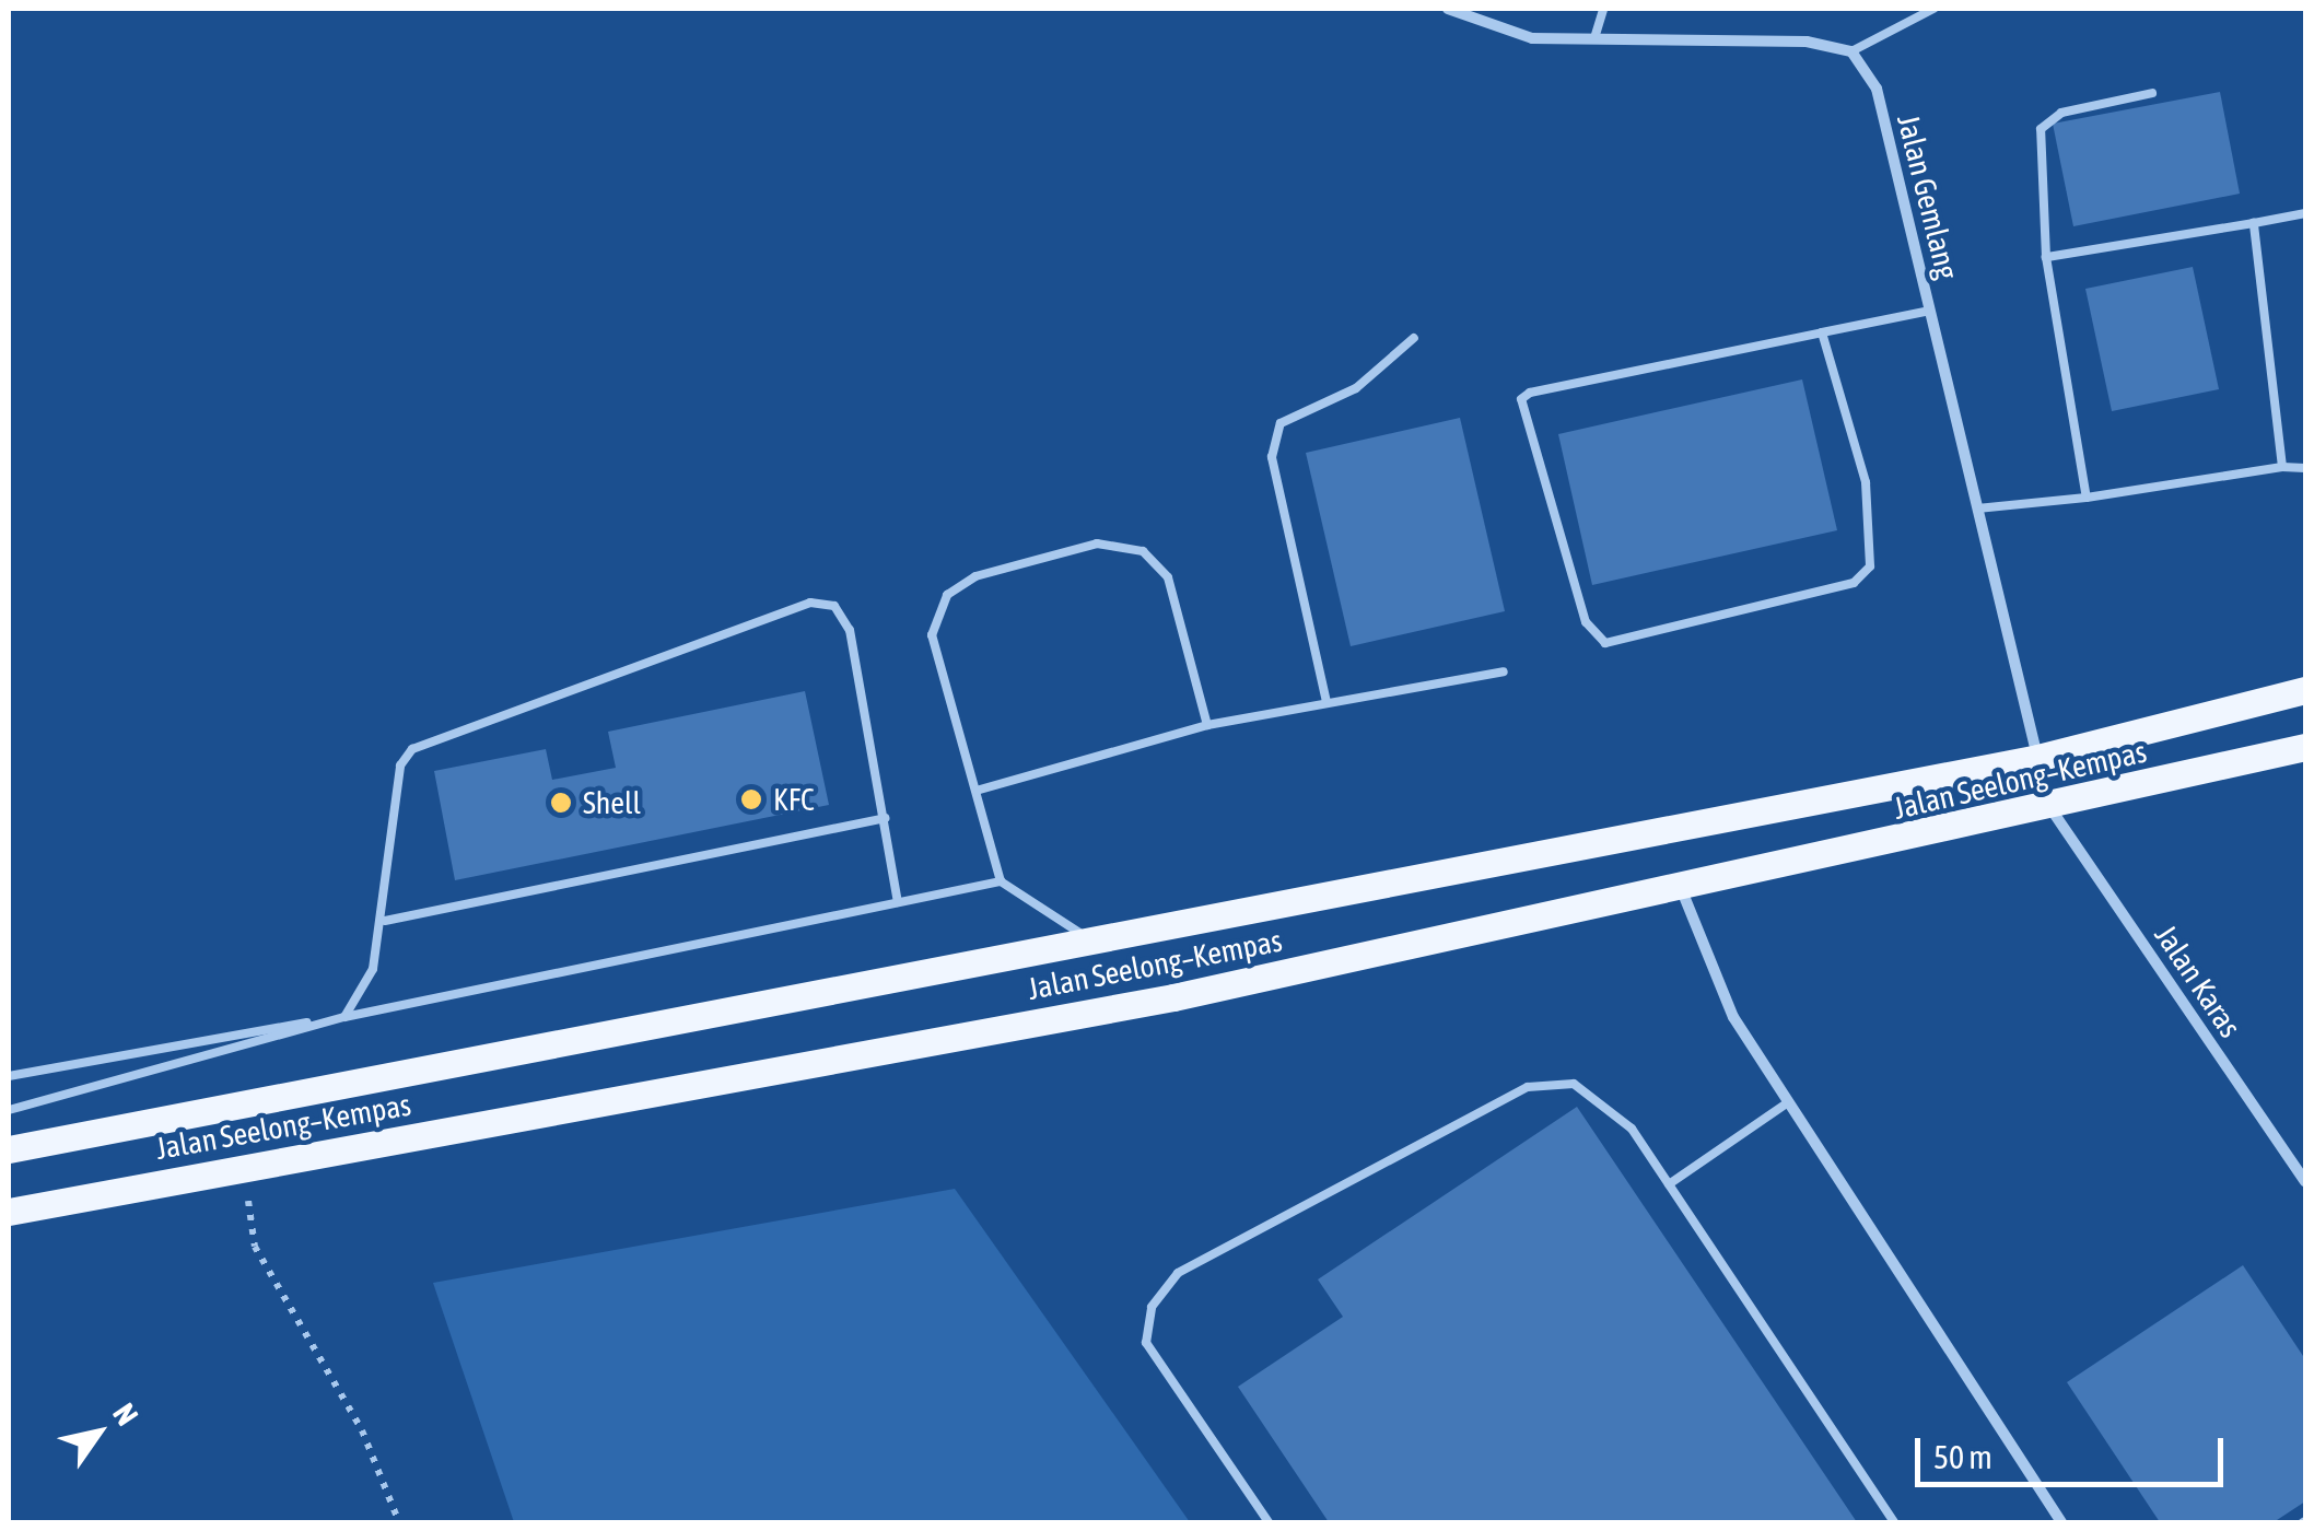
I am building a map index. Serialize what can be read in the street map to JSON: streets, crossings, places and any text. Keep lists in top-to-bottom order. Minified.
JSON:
{"streets":{"main road":["Jalan Seelong–Kempas"],"street":["Jalan Gemlang","Jalan Karas"]},"crossings":[["Jalan Gemlang","Jalan Seelong–Kempas"],["Jalan Seelong–Kempas","Jalan Karas"]],"places":["KFC","Shell"],"scale_bar":"50 m","north":"top right"}
